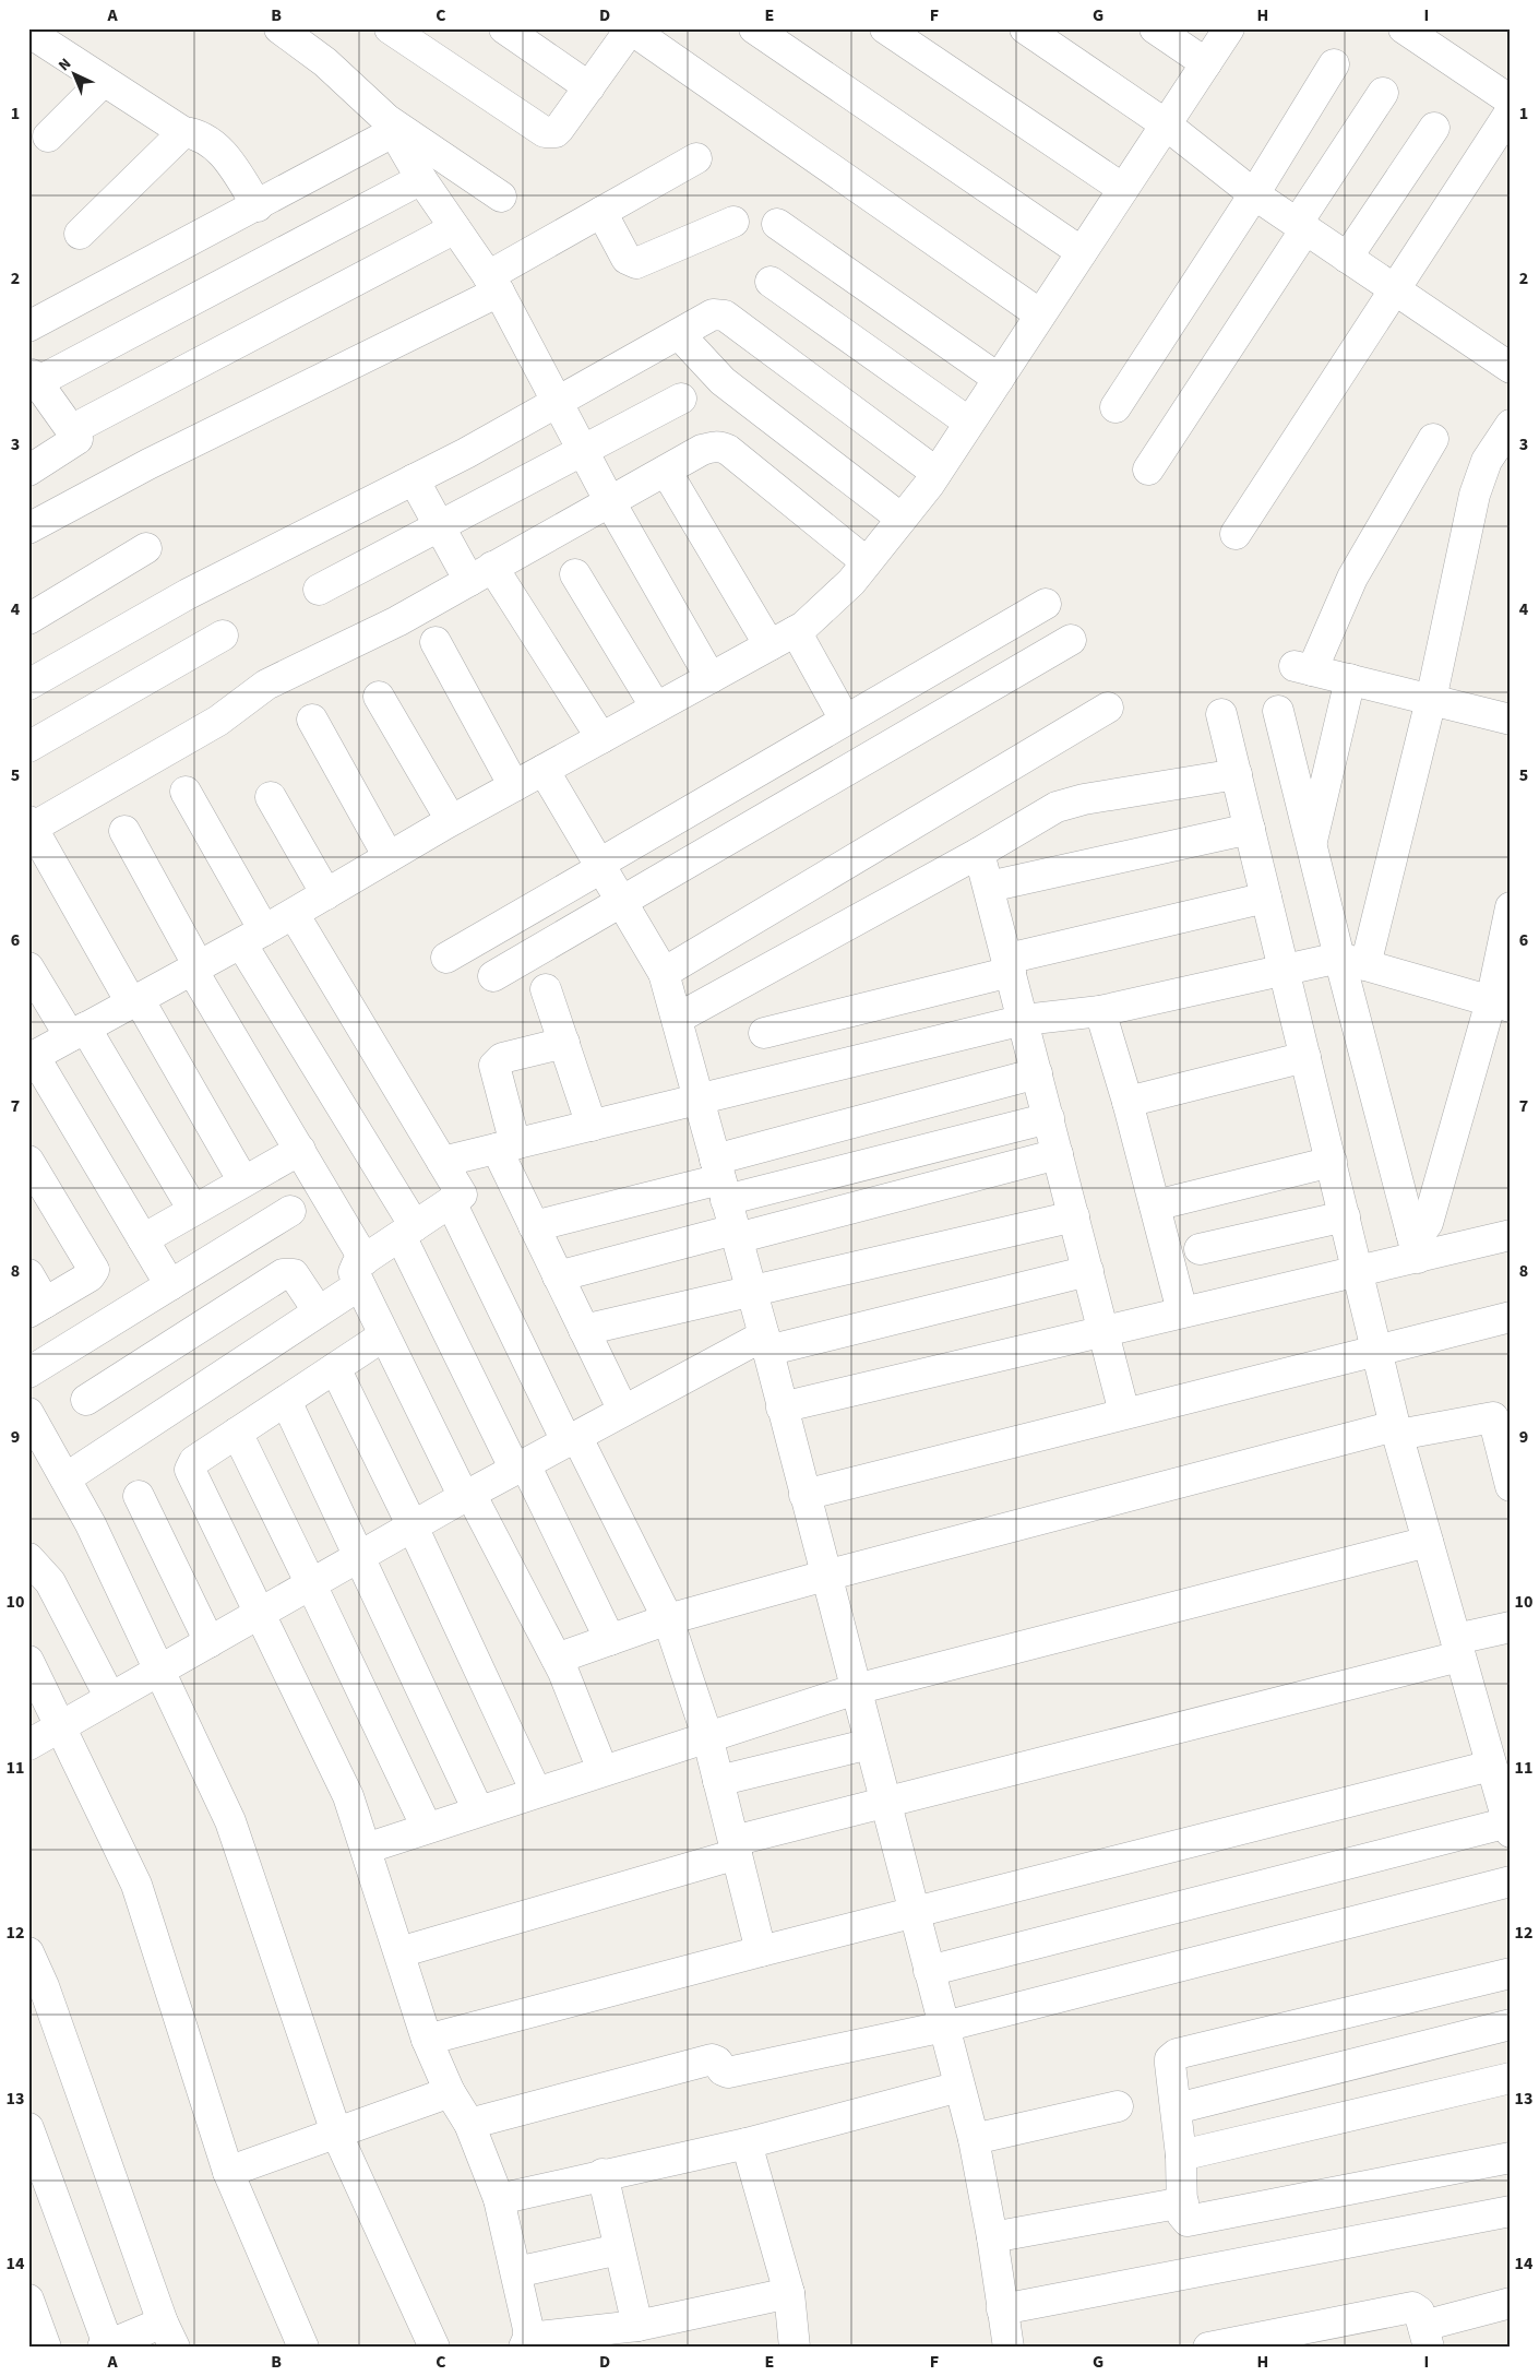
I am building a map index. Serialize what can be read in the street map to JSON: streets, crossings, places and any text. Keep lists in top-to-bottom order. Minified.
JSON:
{"north":"top left","grid":{"columns":["A","B","C","D","E","F","G","H","I"],"rows":["1","2","3","4","5","6","7","8","9","10","11","12","13","14"]}}
